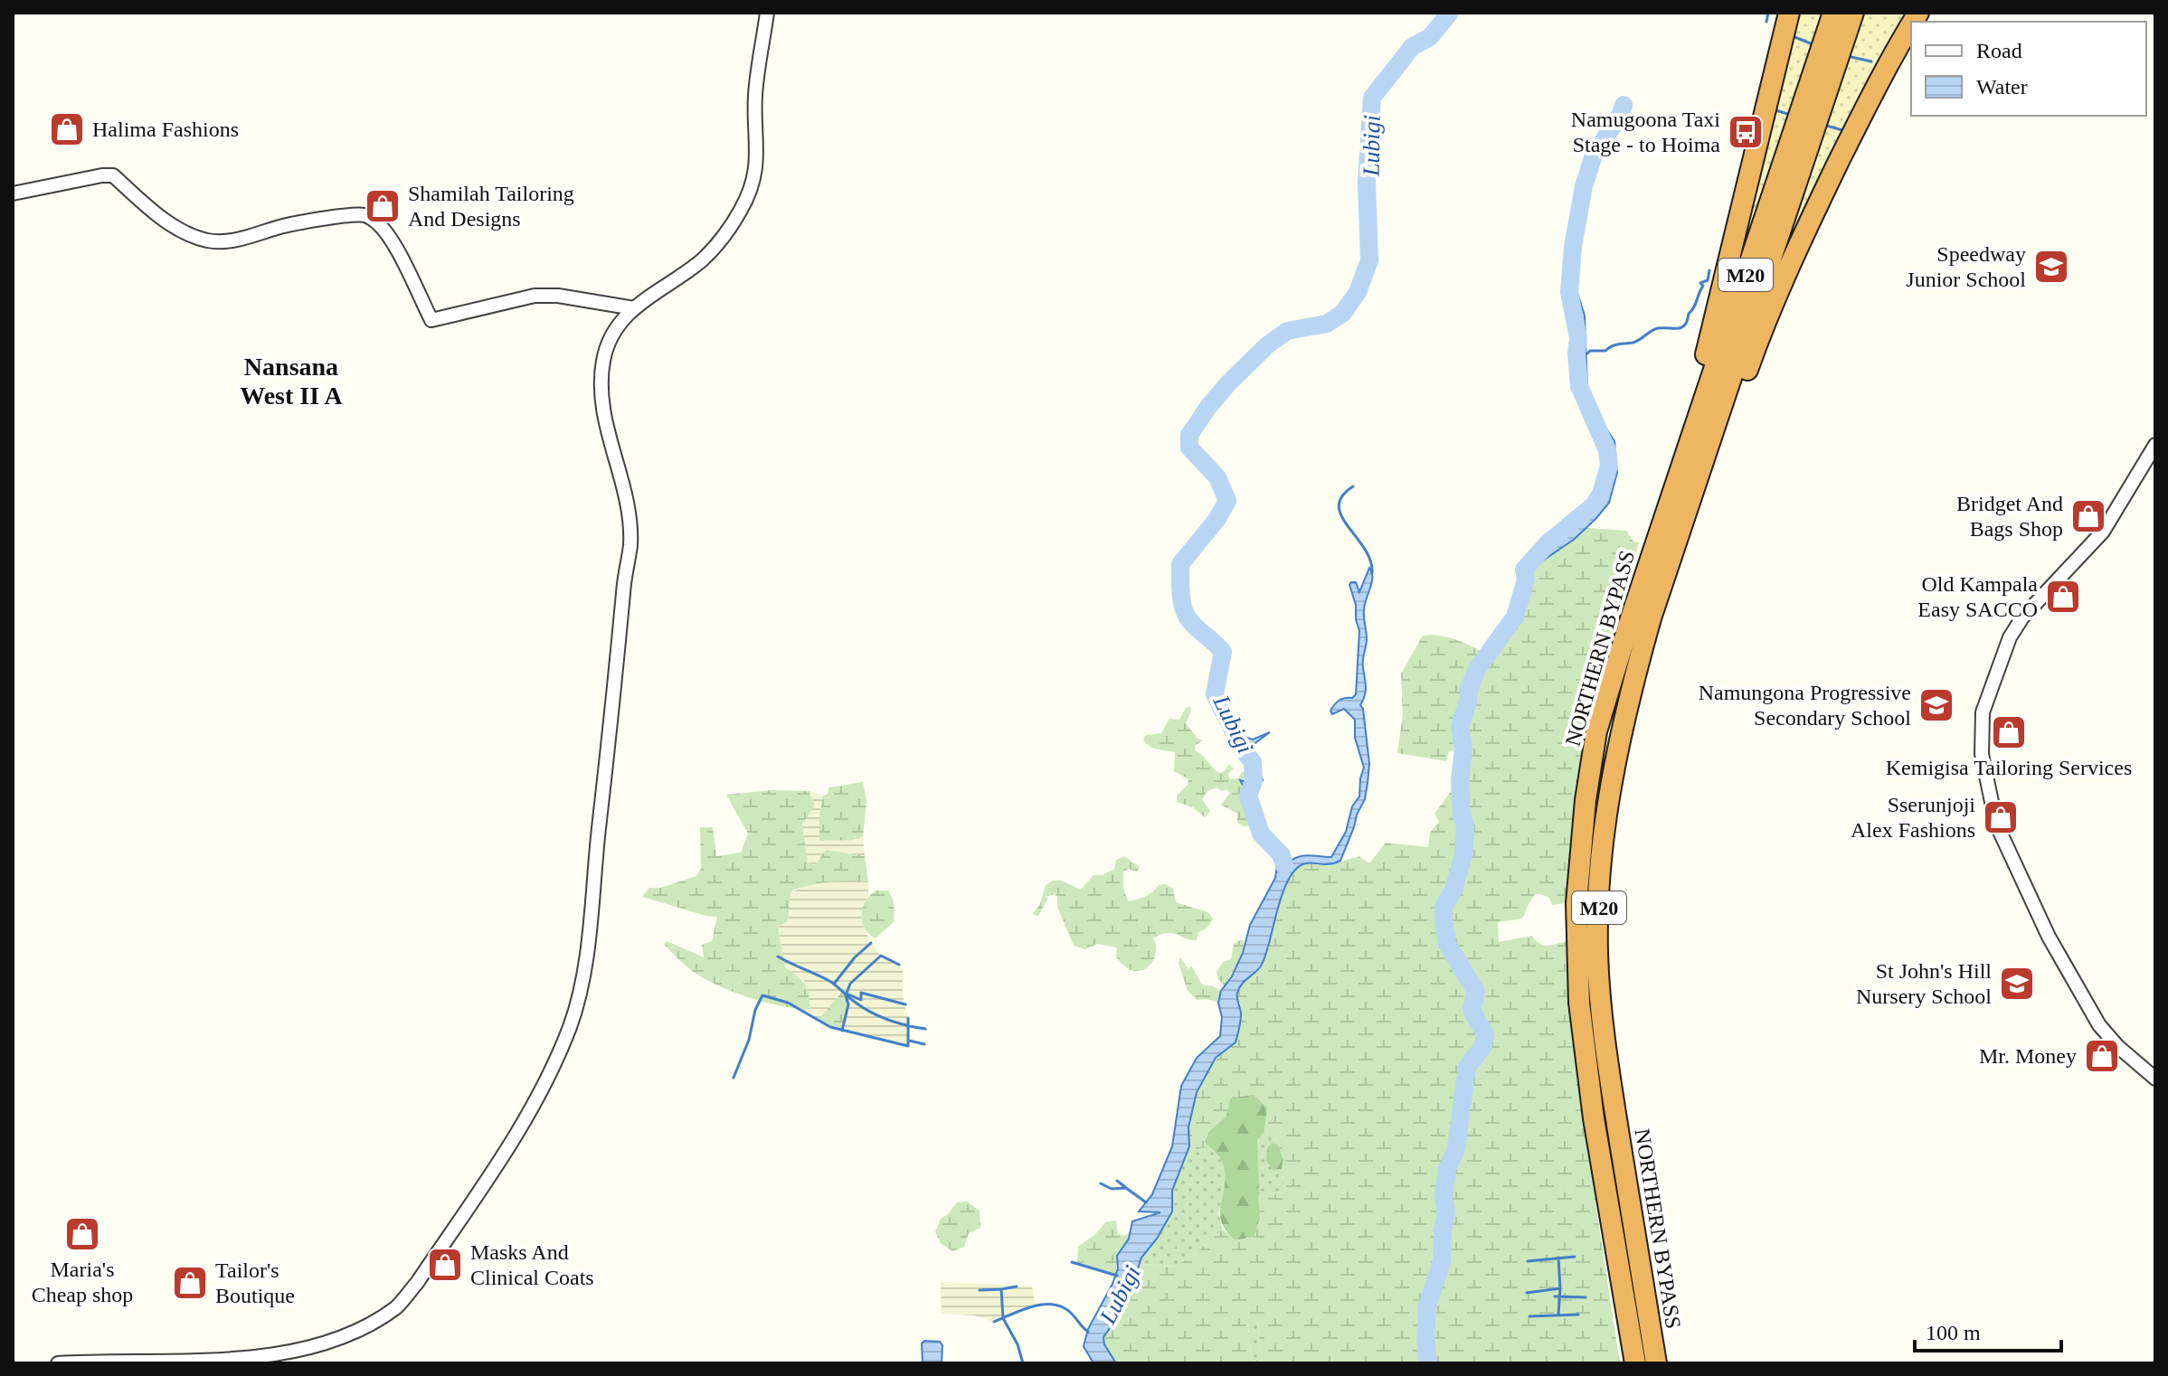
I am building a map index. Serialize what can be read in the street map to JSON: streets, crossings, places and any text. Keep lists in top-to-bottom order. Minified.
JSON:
{"streets":{"highway":["M20","NORTHERN BYPASS"]},"districts":["Nansana West II A"],"water":["Lubigi"],"places":{"shop":["Halima Fashions","Shamilah Tailoring And Designs","Bridget And Bags Shop","Old Kampala Easy SACCO","Kemigisa Tailoring Services","Sserunjoji Alex Fashions","Mr. Money","Maria's Cheap shop","Masks And Clinical Coats","Tailor's Boutique"],"bus stop":["Namugoona Taxi Stage - to Hoima"],"school or university":["Speedway Junior School","Namungona Progressive Secondary School","St John's Hill Nursery School"]},"legend":["Road","Water"],"scale_bar":"100 m"}
